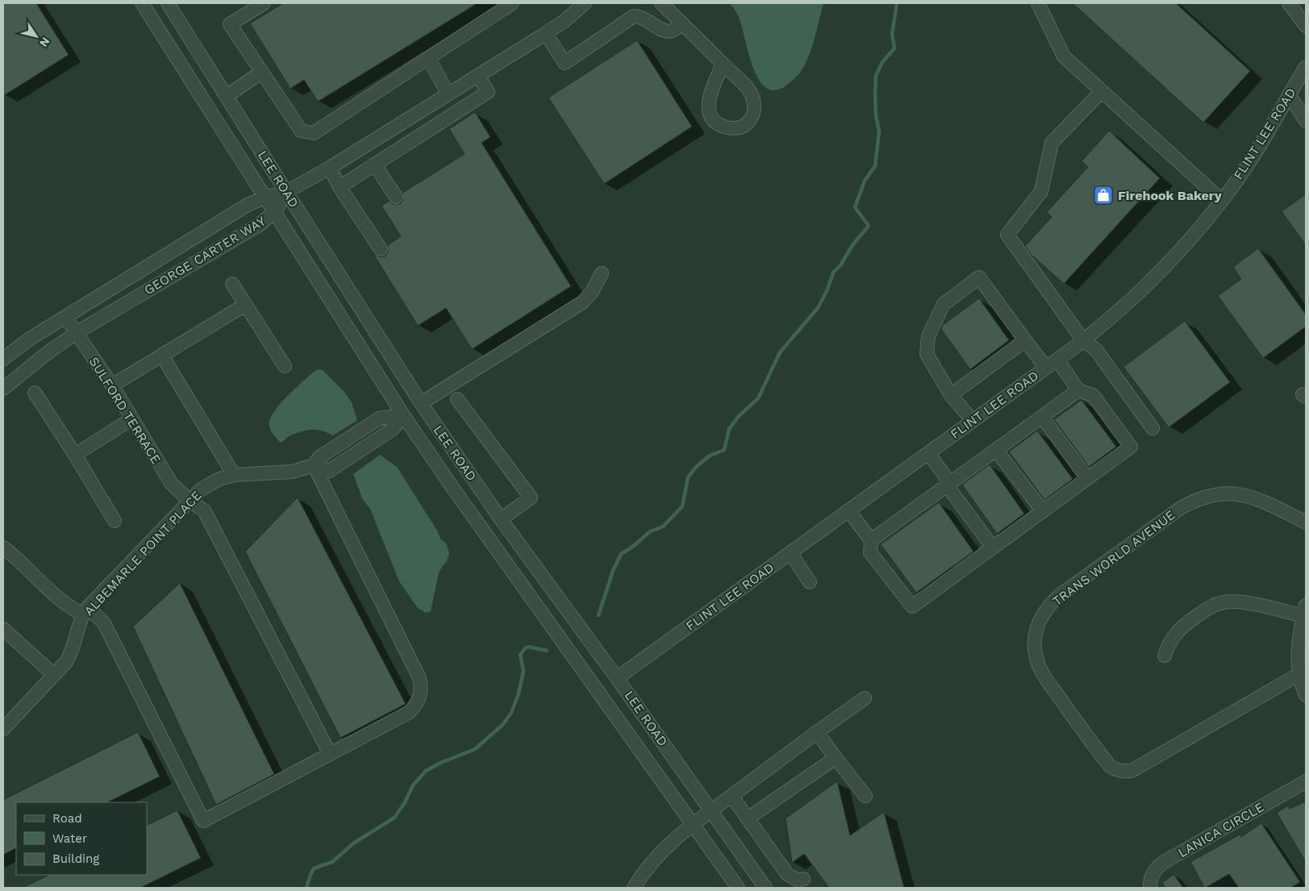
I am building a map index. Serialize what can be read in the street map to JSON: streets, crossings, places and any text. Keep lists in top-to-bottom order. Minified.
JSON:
{"streets":{"street":["FLINT LEE ROAD","LEE ROAD","GEORGE CARTER WAY","SULFORD TERRACE","ALBEMARLE POINT PLACE","TRANS WORLD AVENUE","LANICA CIRCLE"]},"crossings":[["FLINT LEE ROAD","LEE ROAD"],["LEE ROAD","GEORGE CARTER WAY"],["LEE ROAD","ALBEMARLE POINT PLACE"],["GEORGE CARTER WAY","SULFORD TERRACE"],["SULFORD TERRACE","ALBEMARLE POINT PLACE"]],"places":{"shop":["Firehook Bakery"]},"legend":["Road","Water","Building"],"north":"bottom right"}
